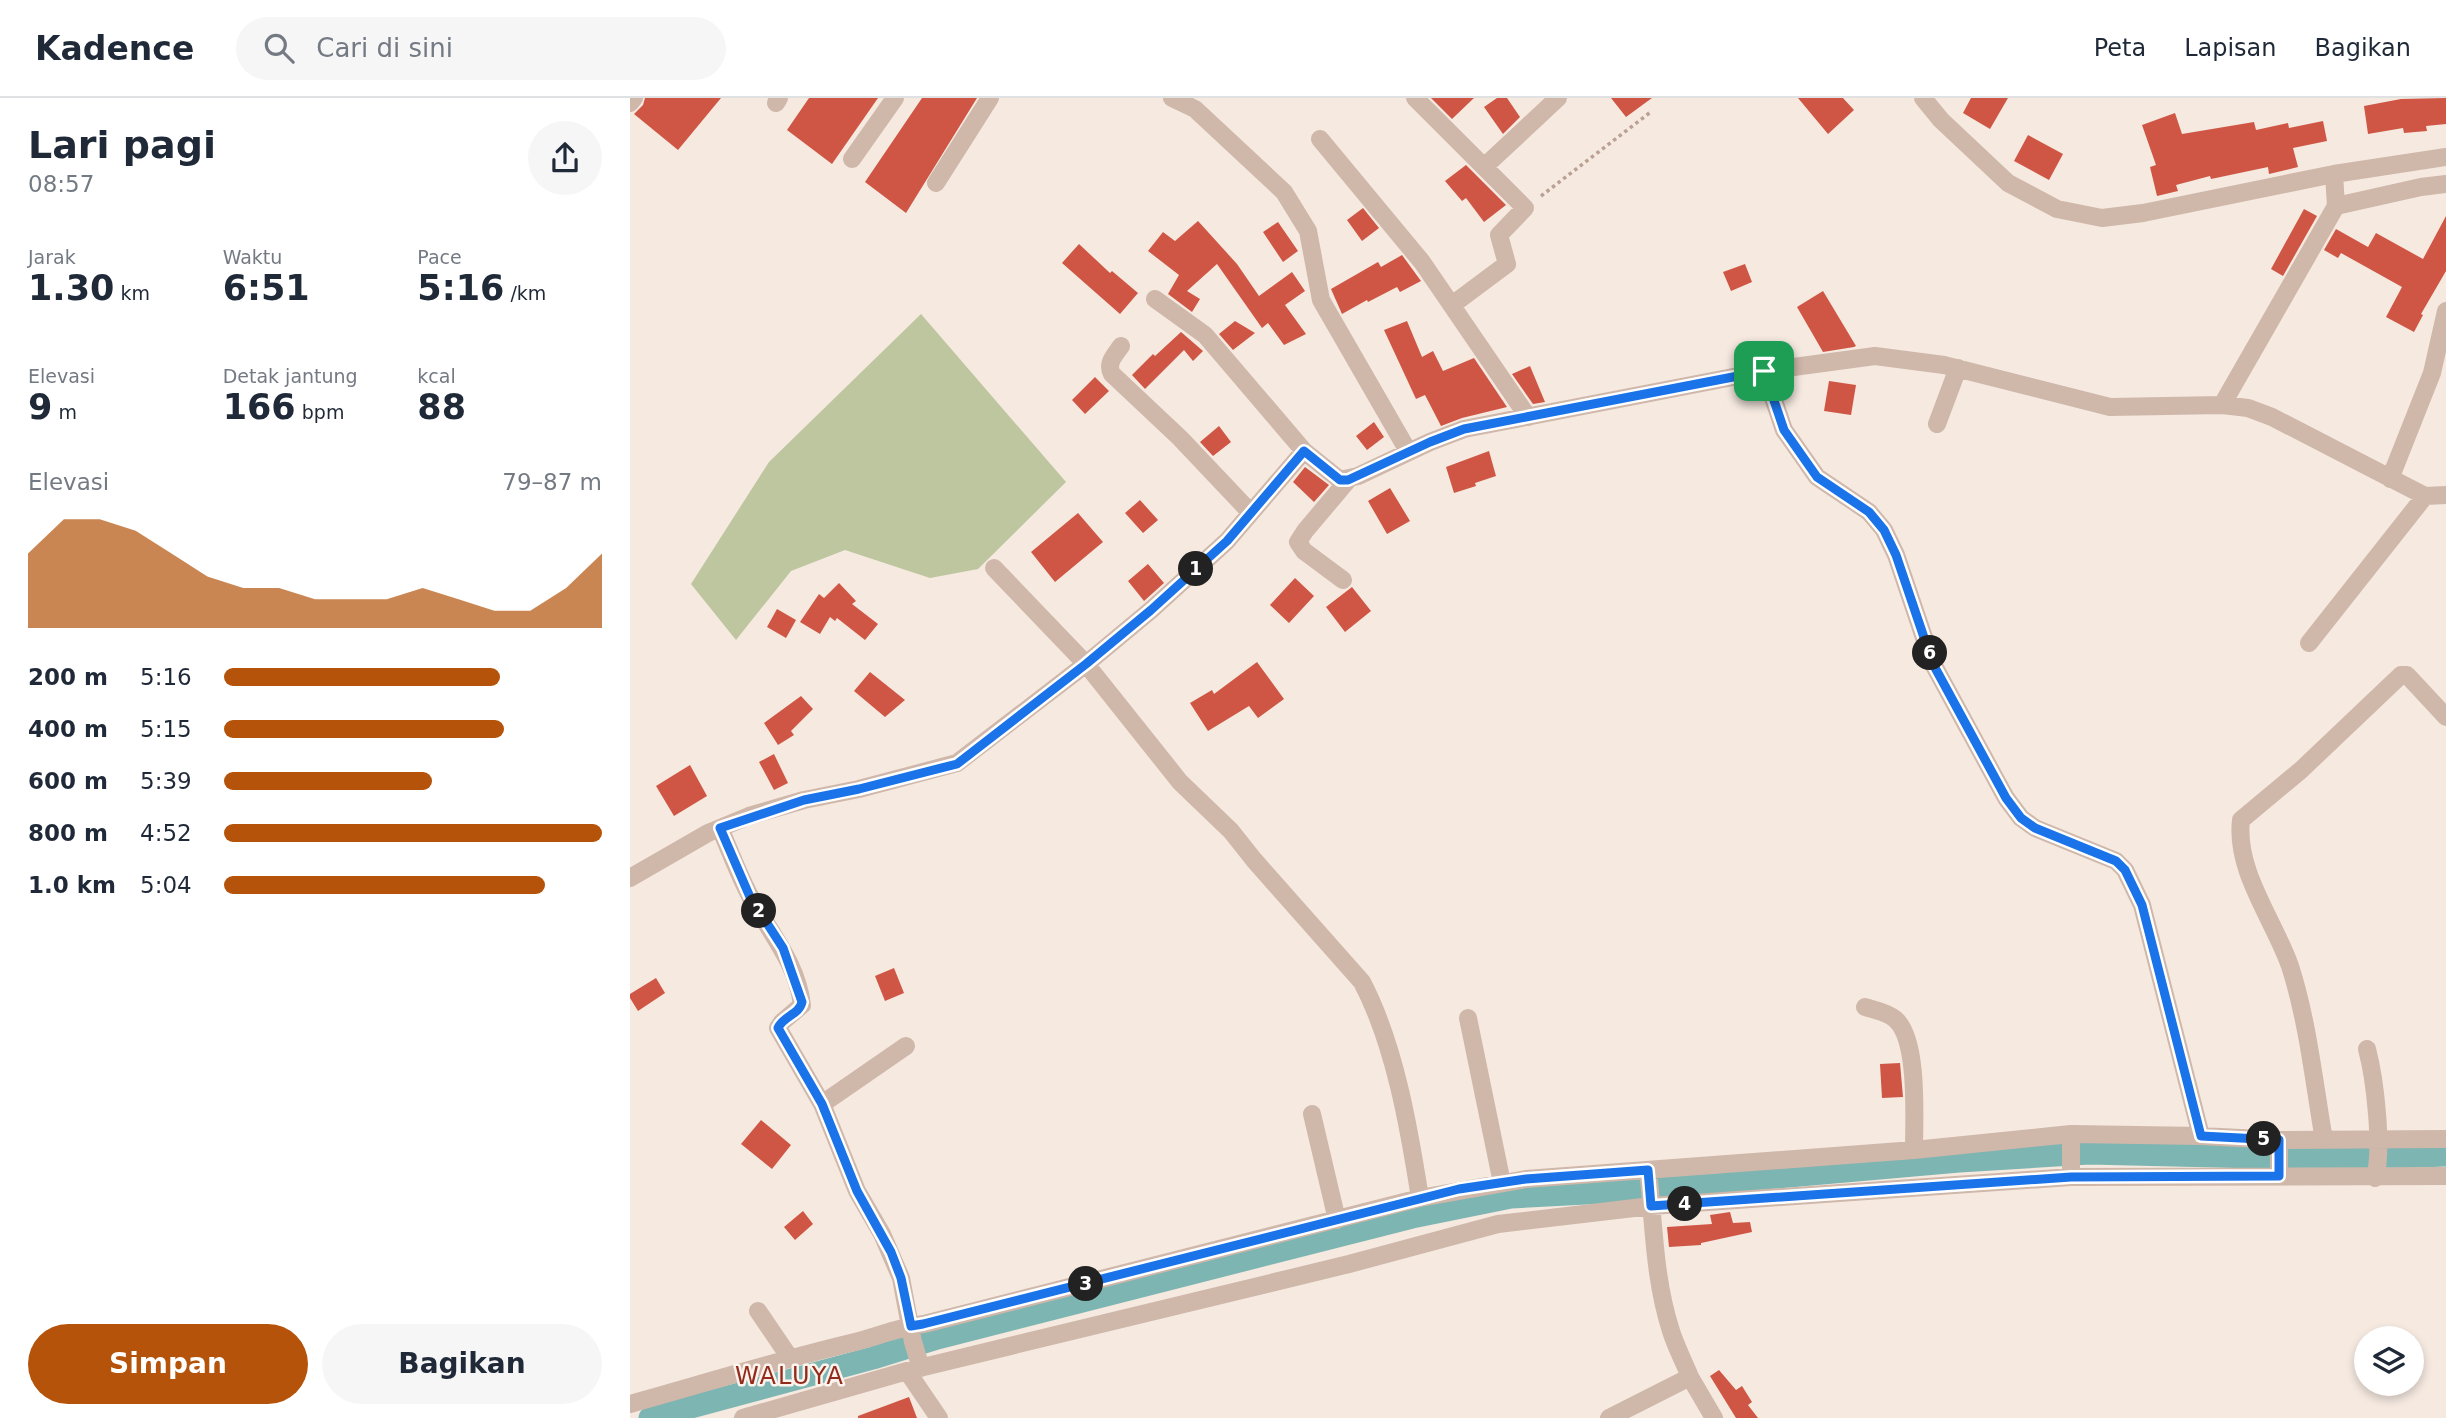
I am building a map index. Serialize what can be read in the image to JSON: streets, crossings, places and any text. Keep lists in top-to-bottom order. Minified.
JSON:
{"districts":["WALUYA"],"page":{"header":"Kadence","search":"Cari di sini","nav":["Peta","Lapisan","Bagikan"],"heading":["Lari pagi","08:57"],"stats":[["Jarak","1.30 km"],["Waktu","6:51"],["Pace","5:16 /km"],["Elevasi","9 m"],["Detak jantung","166 bpm"],["kcal","88"]],"chart":["Elevasi","79–87 m"],"pins":["1","6","2","5","4","3"],"list":[{"name":"200 m","note":"5:16"},{"name":"400 m","note":"5:15"},{"name":"600 m","note":"5:39"},{"name":"800 m","note":"4:52"},{"name":"1.0 km","note":"5:04"}],"buttons":["Simpan","Bagikan"]}}
